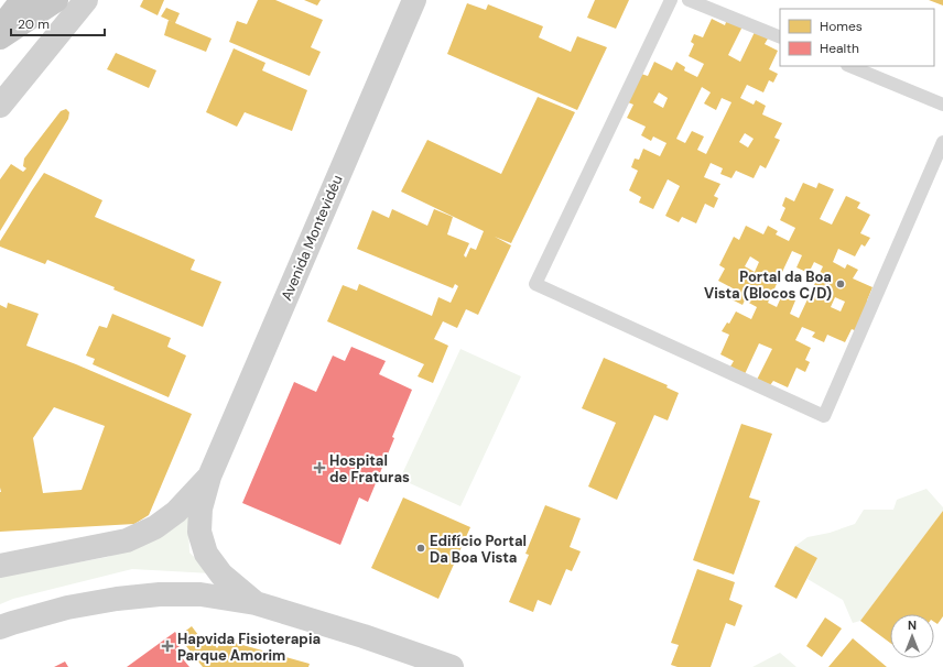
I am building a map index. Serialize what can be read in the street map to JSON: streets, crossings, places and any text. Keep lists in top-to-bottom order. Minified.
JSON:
{"streets":{"main road":["Avenida Montevidéu"]},"places":{"other":["Portal da Boa Vista (Blocos C/D)","Edifício Portal Da Boa Vista"],"health":["Hospital de Fraturas","Hapvida Fisioterapia Parque Amorim"]},"legend":["Homes","Health"],"scale_bar":"20 m","north":"top"}
